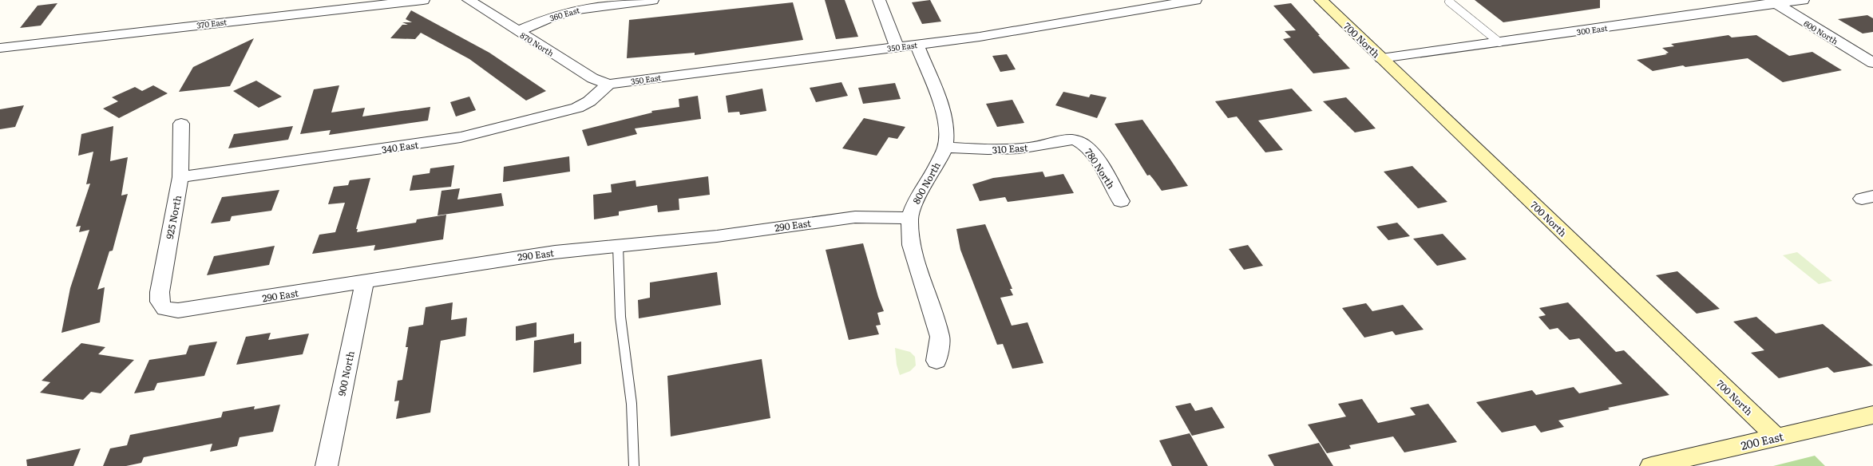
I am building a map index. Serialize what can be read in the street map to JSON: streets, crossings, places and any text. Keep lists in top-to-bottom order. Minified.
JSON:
{"streets":{"street":["360 East","370 East","300 East","600 North","700 North","870 North","350 East","340 East","310 East","780 North","800 North","925 North","290 East","900 North","200 East"]},"crossings":[["360 East","870 North"],["300 East","600 North"],["300 East","700 North"],["700 North","200 East"],["870 North","350 East"],["870 North","340 East"],["350 East","340 East"],["350 East","800 North"],["340 East","925 North"],["310 East","780 North"],["310 East","800 North"],["800 North","290 East"],["925 North","290 East"],["290 East","900 North"]]}
